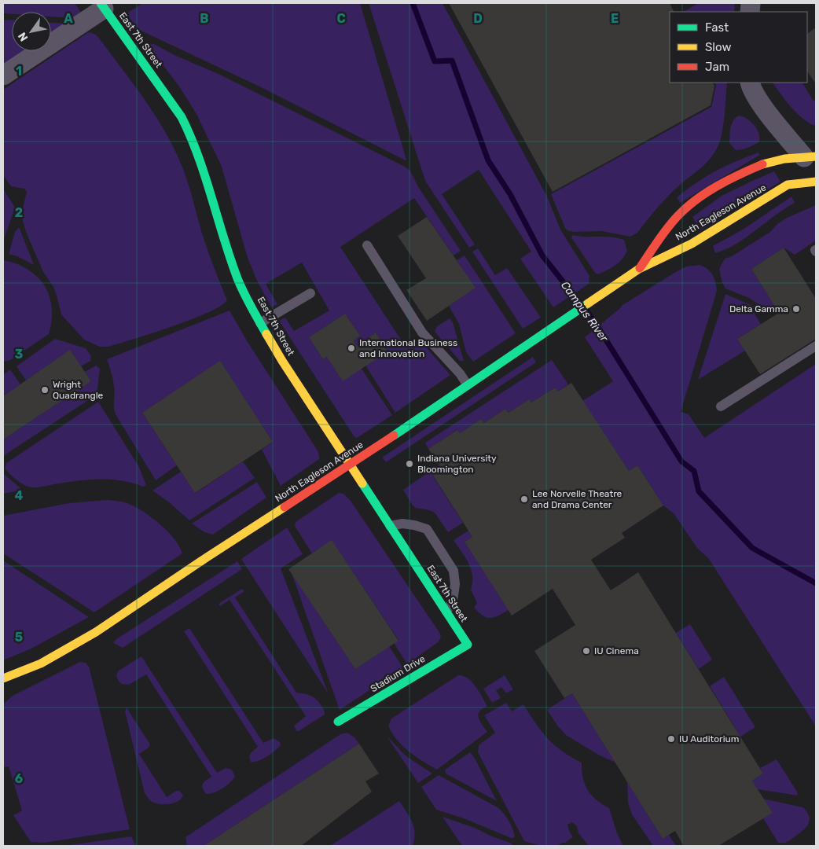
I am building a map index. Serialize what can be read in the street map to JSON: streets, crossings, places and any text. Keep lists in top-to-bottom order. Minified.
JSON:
{"streets":{"street":["East 7th Street","North Eagleson Avenue","Stadium Drive"]},"crossings":[["East 7th Street","North Eagleson Avenue"],["East 7th Street","Stadium Drive"]],"water":["Campus River"],"places":["Delta Gamma","International Business and Innovation","Wright Quadrangle","Indiana University Bloomington","Lee Norvelle Theatre and Drama Center","IU Cinema","IU Auditorium"],"legend":["Fast","Slow","Jam"],"north":"bottom left","grid":{"columns":["A","B","C","D","E"],"rows":["1","2","3","4","5","6"]}}
